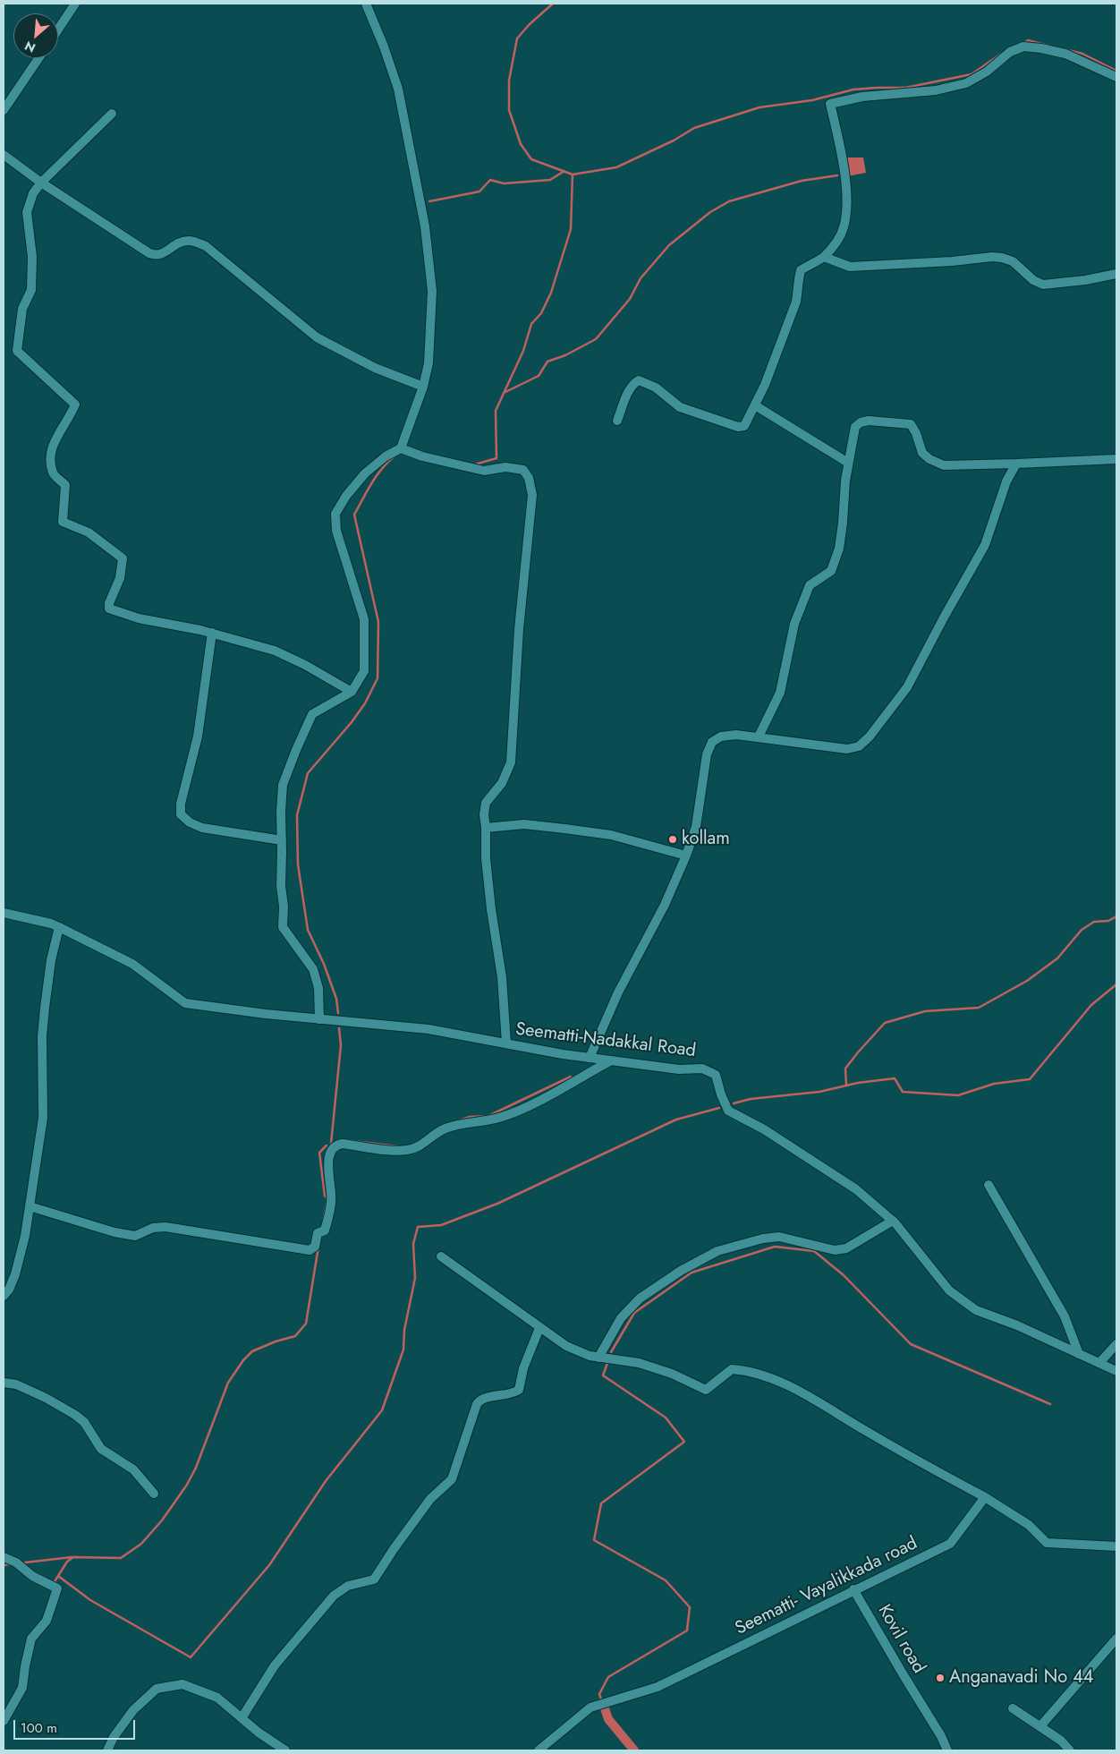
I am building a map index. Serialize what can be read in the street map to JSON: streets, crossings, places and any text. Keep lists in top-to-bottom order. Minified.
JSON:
{"streets":{"street":["Seematti-Nadakkal Road","Seematti- Vayalikkada road","Kovil road"]},"crossings":[["Seematti- Vayalikkada road","Kovil road"]],"places":["kollam","Anganavadi No 44"],"scale_bar":"100 m","north":"bottom left"}
